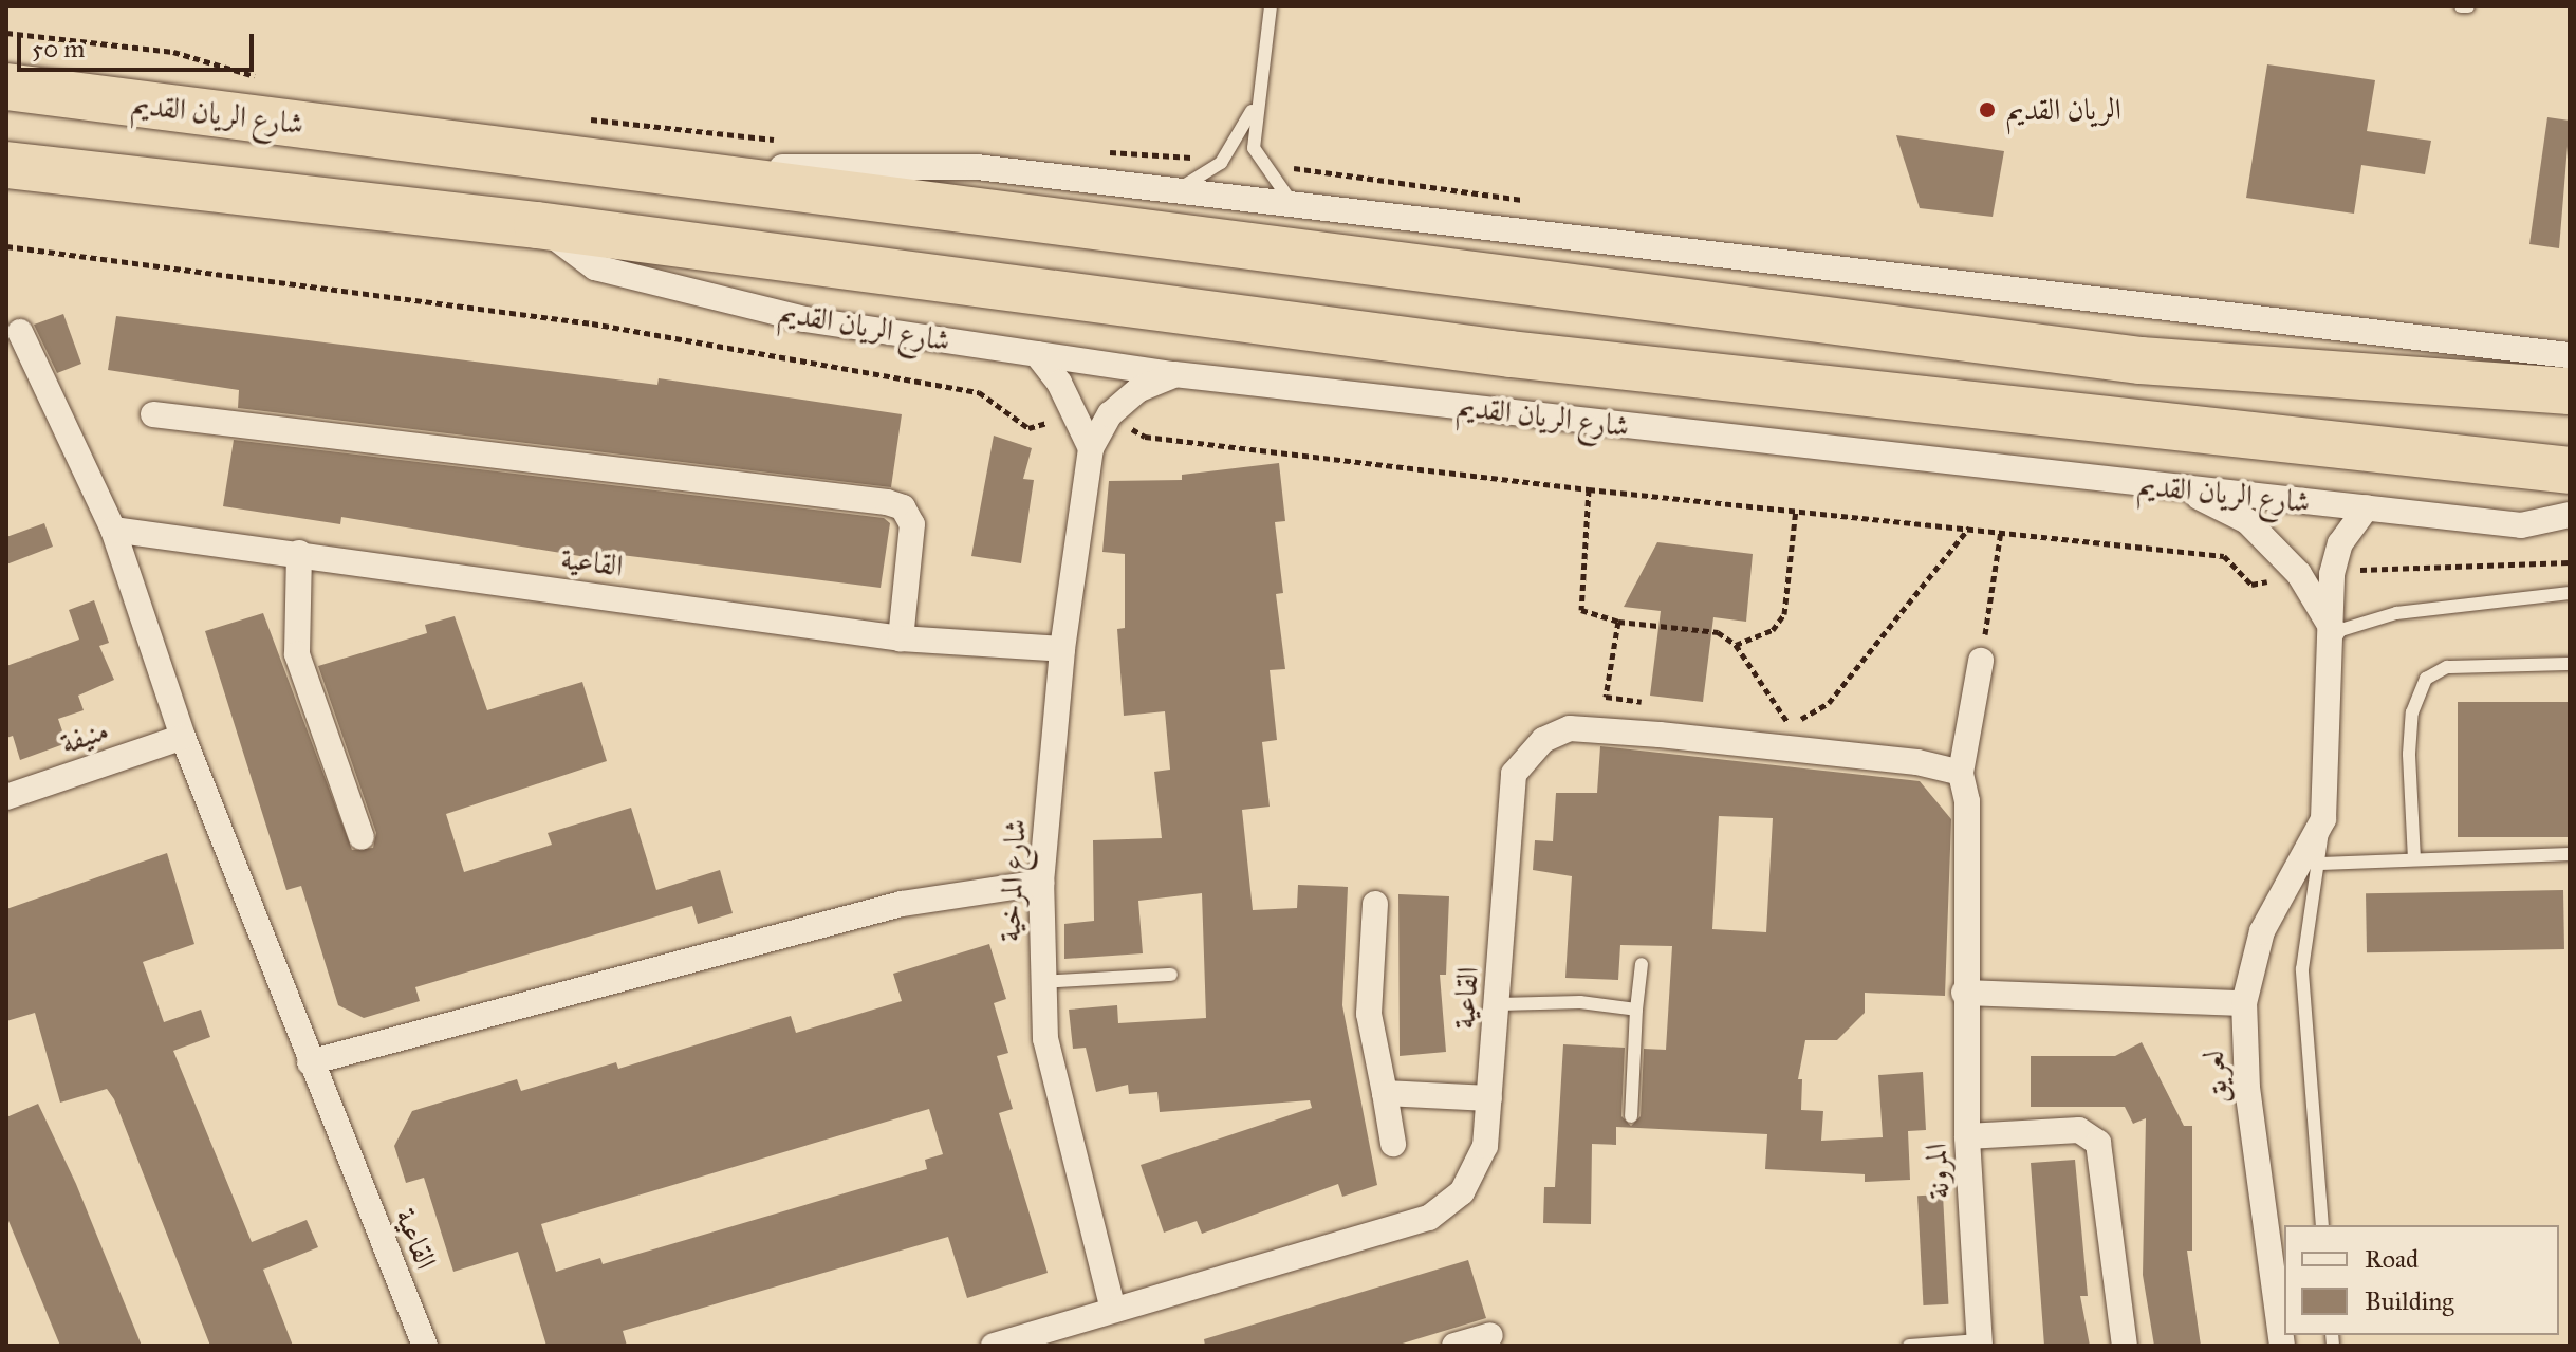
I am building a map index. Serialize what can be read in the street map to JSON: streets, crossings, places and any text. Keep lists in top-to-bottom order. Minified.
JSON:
{"streets":{"highway":["شارع الريان القديم"],"street":["القاعية","منيفة","شارع المرخية","لعريق","المرونة"]},"crossings":[["شارع الريان القديم","شارع المرخية"],["شارع الريان القديم","لعريق"],["القاعية","منيفة"],["القاعية","شارع المرخية"],["القاعية","المرونة"]],"places":["الريان القديم"],"legend":["Road","Building"],"scale_bar":"50 m"}
